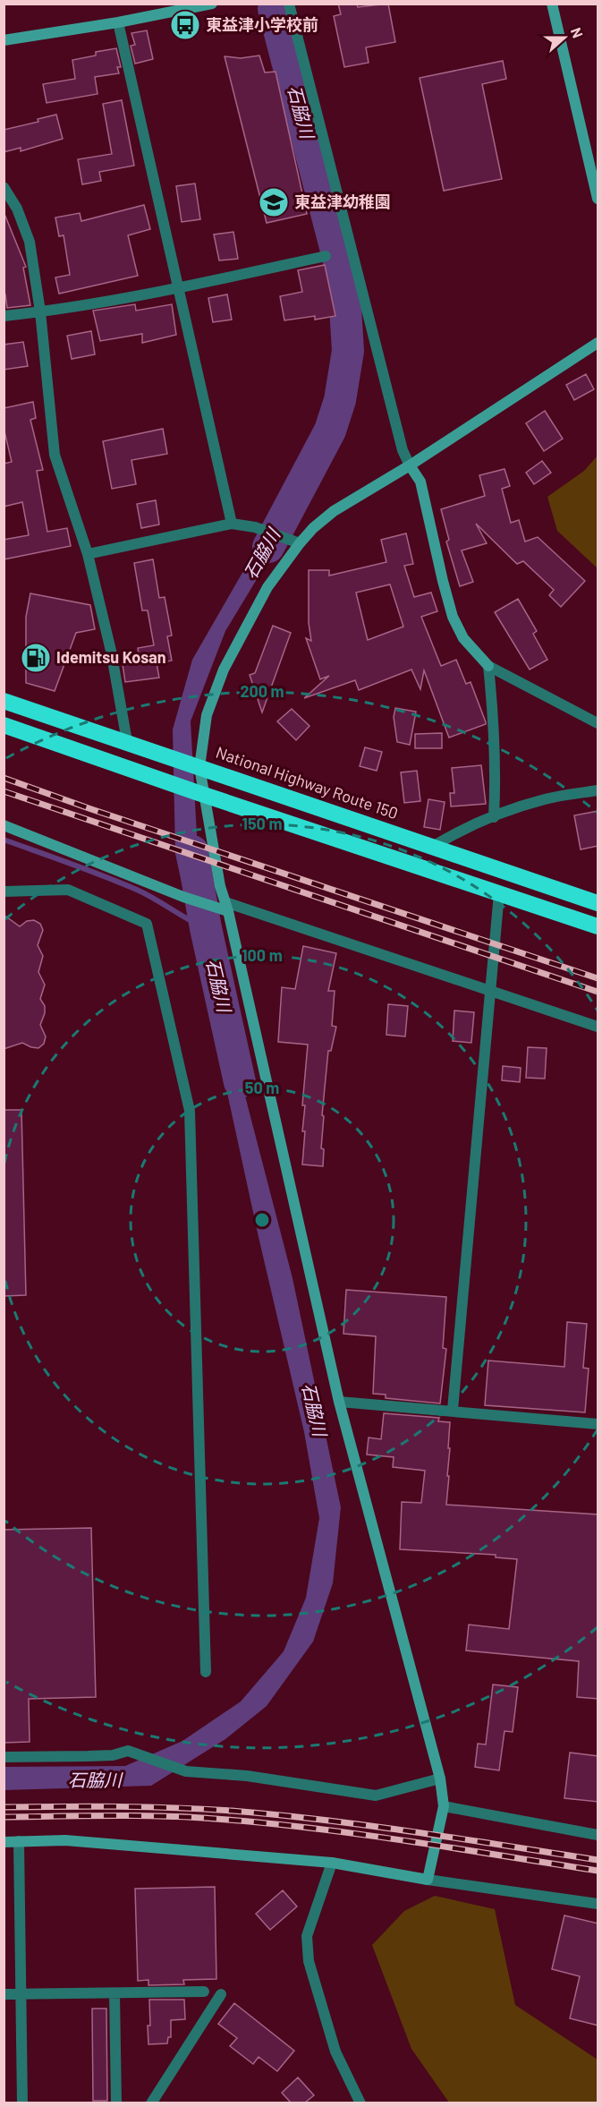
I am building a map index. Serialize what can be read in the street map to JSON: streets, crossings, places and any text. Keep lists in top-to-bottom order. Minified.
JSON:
{"streets":{"highway":["National Highway Route 150"]},"water":["石脇川"],"places":{"bus stop":["東益津小学校前"],"school or university":["東益津幼稚園"],"fuel station":["Idemitsu Kosan"]},"north":"right","rings":["200 m","150 m","100 m","50 m"]}
